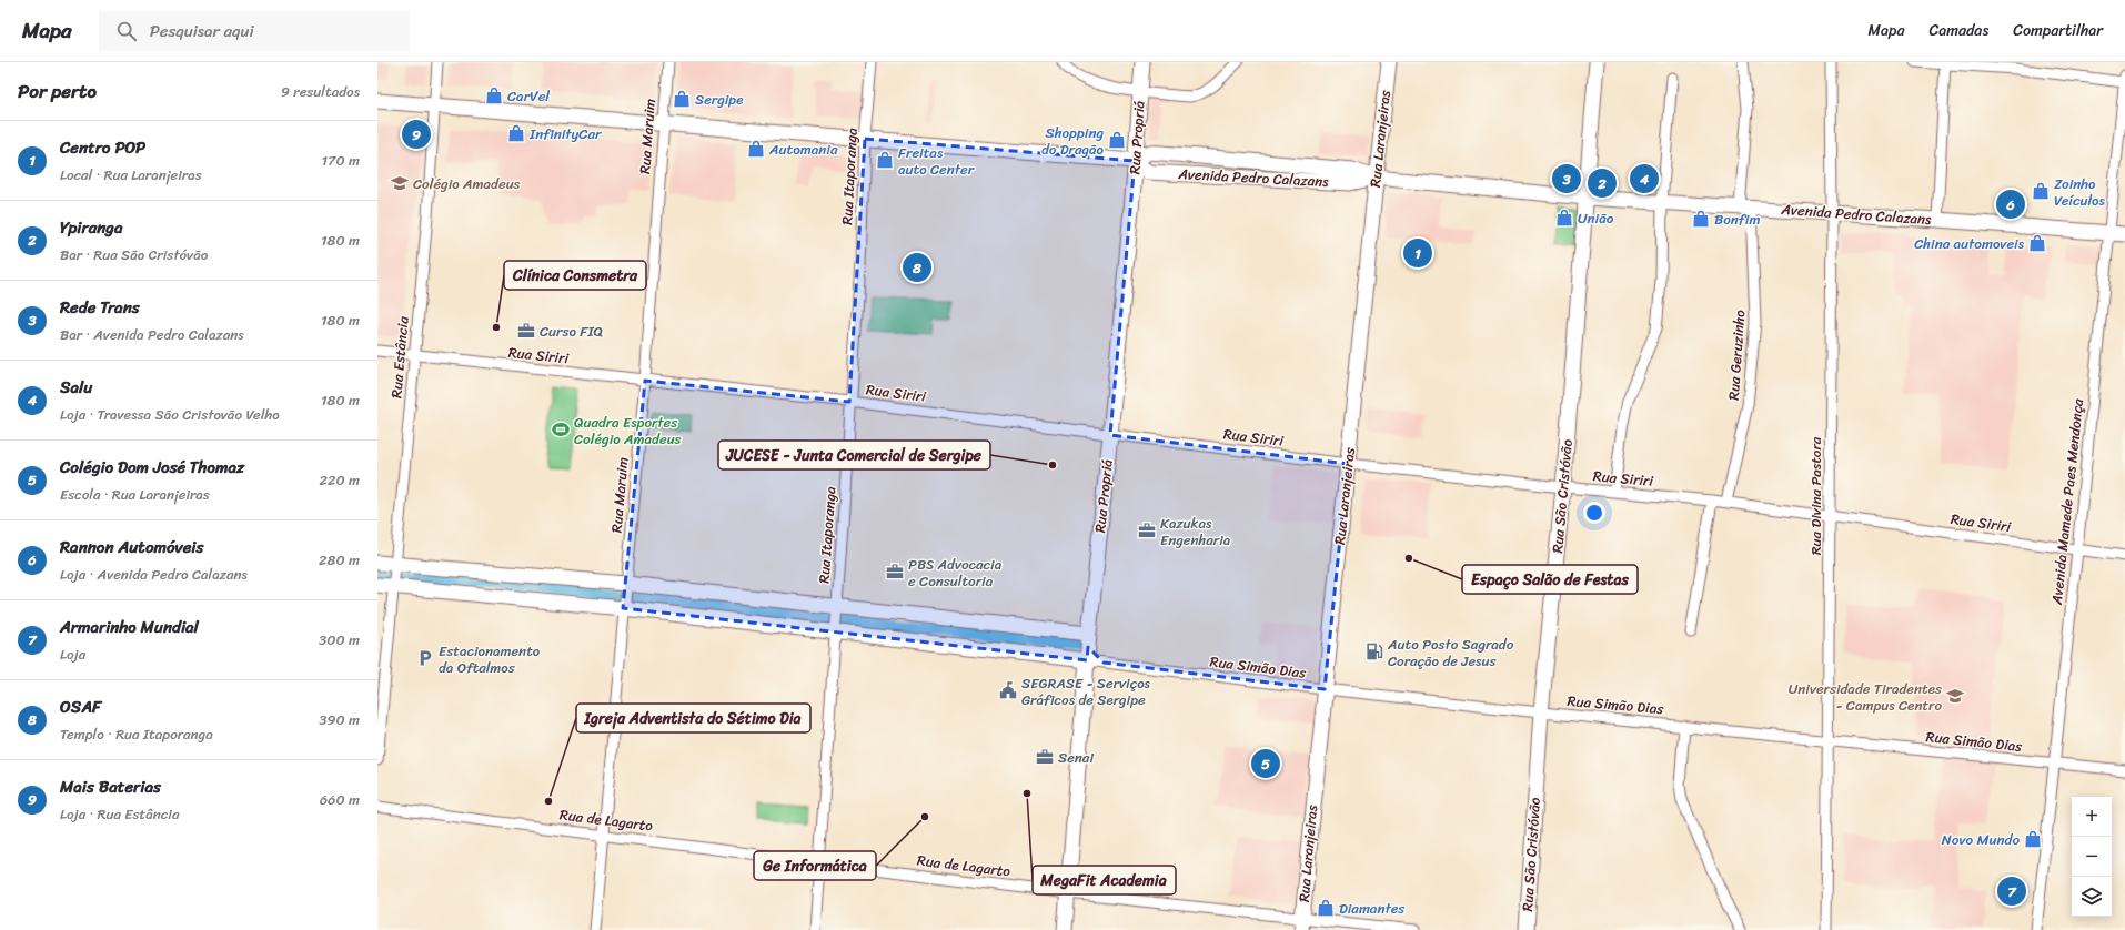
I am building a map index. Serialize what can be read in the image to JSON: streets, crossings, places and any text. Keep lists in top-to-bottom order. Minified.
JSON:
{"streets":{"street":["Rua Maruim","Rua Propriá","Rua Laranjeiras","Rua Itaporanga","Avenida Pedro Calazans","Rua Siriri","Rua Geruzinho","Rua Estância","Rua São Cristóvão","Rua Divina Pastora","Avenida Mamede Paes Mendonça","Rua Simão Dias","Rua de Lagarto"]},"crossings":[["Rua Maruim","Avenida Pedro Calazans"],["Rua Maruim","Rua Siriri"],["Rua Maruim","Rua de Lagarto"],["Rua Propriá","Avenida Pedro Calazans"],["Rua Propriá","Rua Siriri"],["Rua Propriá","Rua Simão Dias"],["Rua Propriá","Rua de Lagarto"],["Rua Laranjeiras","Avenida Pedro Calazans"],["Rua Laranjeiras","Rua Siriri"],["Rua Laranjeiras","Rua Simão Dias"],["Rua Laranjeiras","Rua de Lagarto"],["Rua Itaporanga","Avenida Pedro Calazans"],["Rua Itaporanga","Rua Siriri"],["Rua Itaporanga","Rua de Lagarto"],["Avenida Pedro Calazans","Rua Geruzinho"],["Avenida Pedro Calazans","Rua Estância"],["Avenida Pedro Calazans","Rua São Cristóvão"],["Avenida Pedro Calazans","Rua Divina Pastora"],["Avenida Pedro Calazans","Avenida Mamede Paes Mendonça"],["Rua Siriri","Rua Geruzinho"],["Rua Siriri","Rua Estância"],["Rua Siriri","Rua São Cristóvão"],["Rua Siriri","Rua Divina Pastora"],["Rua Siriri","Avenida Mamede Paes Mendonça"],["Rua São Cristóvão","Rua Simão Dias"],["Rua Divina Pastora","Rua Simão Dias"],["Avenida Mamede Paes Mendonça","Rua Simão Dias"]],"places":{"shop":["CarVel","Sergipe","InfinityCar","Shopping do Dragão","Automania","Freitas auto Center","Zoinho Veículos","União","Bonfim","China automoveis","Novo Mundo","Diamantes"],"school or university":["Colégio Amadeus","Universidade Tiradentes - Campus Centro"],"other":["Clínica Consmetra","JUCESE - Junta Comercial de Sergipe","Espaço Salão de Festas","MegaFit Academia","Igreja Adventista do Sétimo Dia","Ge Informática"],"office":["Curso FIQ","Kazukas Engenharia","PBS Advocacia e Consultoria","Senai"],"sports":["Quadra Esportes Colégio Amadeus"],"fuel station":["Auto Posto Sagrado Coração de Jesus"],"parking":["Estacionamento da Oftalmos"],"public building":["SEGRASE - Serviços Gráficos de Sergipe"]},"page":{"header":"Mapa","search":"Pesquisar aqui","nav":["Mapa","Camadas","Compartilhar"],"heading":["Por perto","9 resultados"],"pins":["9","3","4","2","6","1","8","5","7"],"list":[{"mark":"1","name":"Centro POP","note":"Local · Rua Laranjeiras","value":"170 m"},{"mark":"2","name":"Ypiranga","note":"Bar · Rua São Cristóvão","value":"180 m"},{"mark":"3","name":"Rede Trans","note":"Bar · Avenida Pedro Calazans","value":"180 m"},{"mark":"4","name":"Salu","note":"Loja · Travessa São Cristovão Velho","value":"180 m"},{"mark":"5","name":"Colégio Dom José Thomaz","note":"Escola · Rua Laranjeiras","value":"220 m"},{"mark":"6","name":"Rannon Automóveis","note":"Loja · Avenida Pedro Calazans","value":"280 m"},{"mark":"7","name":"Armarinho Mundial","note":"Loja","value":"300 m"},{"mark":"8","name":"OSAF","note":"Templo · Rua Itaporanga","value":"390 m"},{"mark":"9","name":"Mais Baterias","note":"Loja · Rua Estância","value":"660 m"}],"map_buttons":["+","−"]}}
